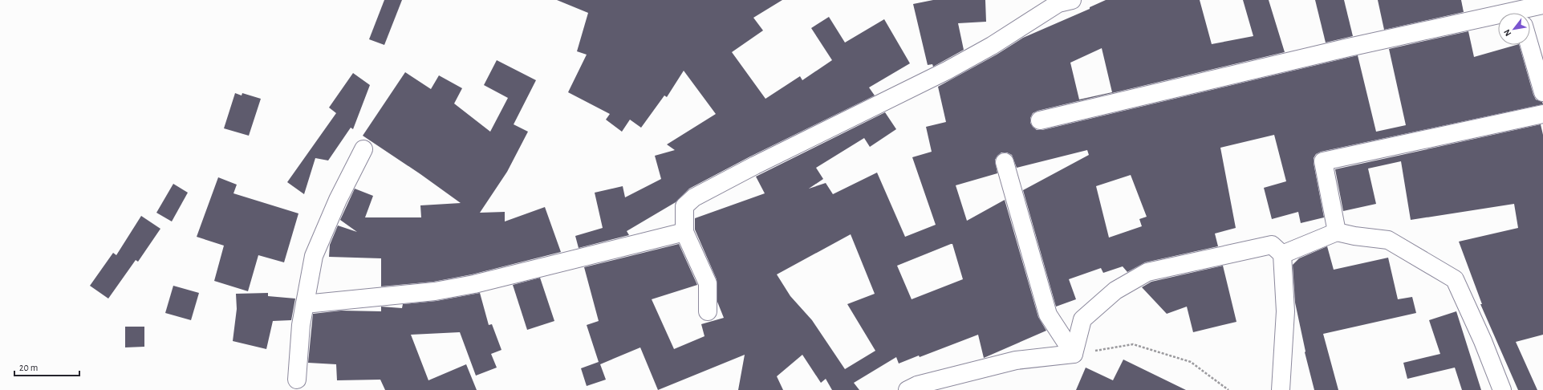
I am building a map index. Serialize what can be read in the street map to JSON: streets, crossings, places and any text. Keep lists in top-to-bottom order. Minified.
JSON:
{"scale_bar":"20 m","north":"bottom left"}
